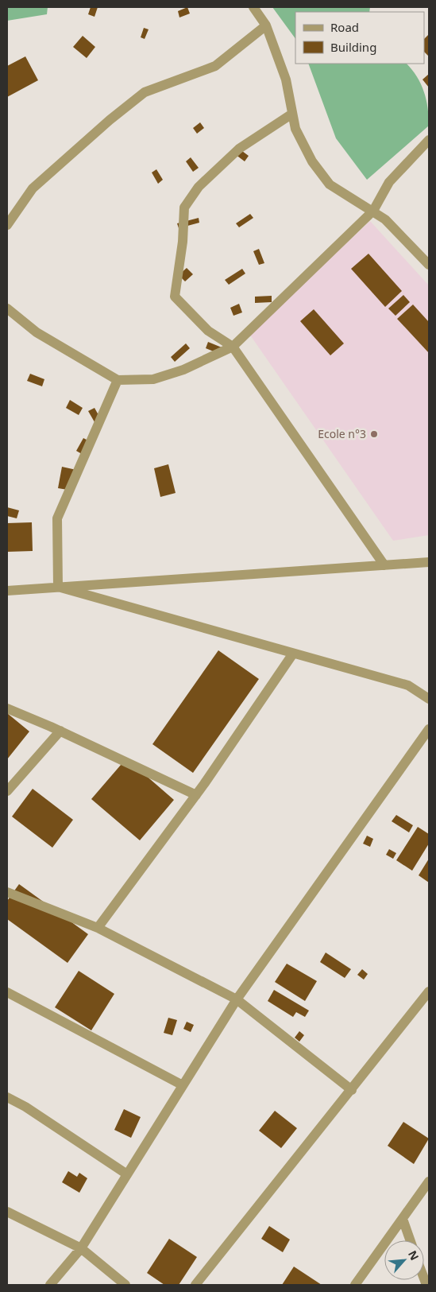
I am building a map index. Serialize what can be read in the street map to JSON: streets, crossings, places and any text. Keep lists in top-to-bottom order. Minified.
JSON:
{"places":["Ecole n°3"],"legend":["Road","Building"],"north":"top right"}
